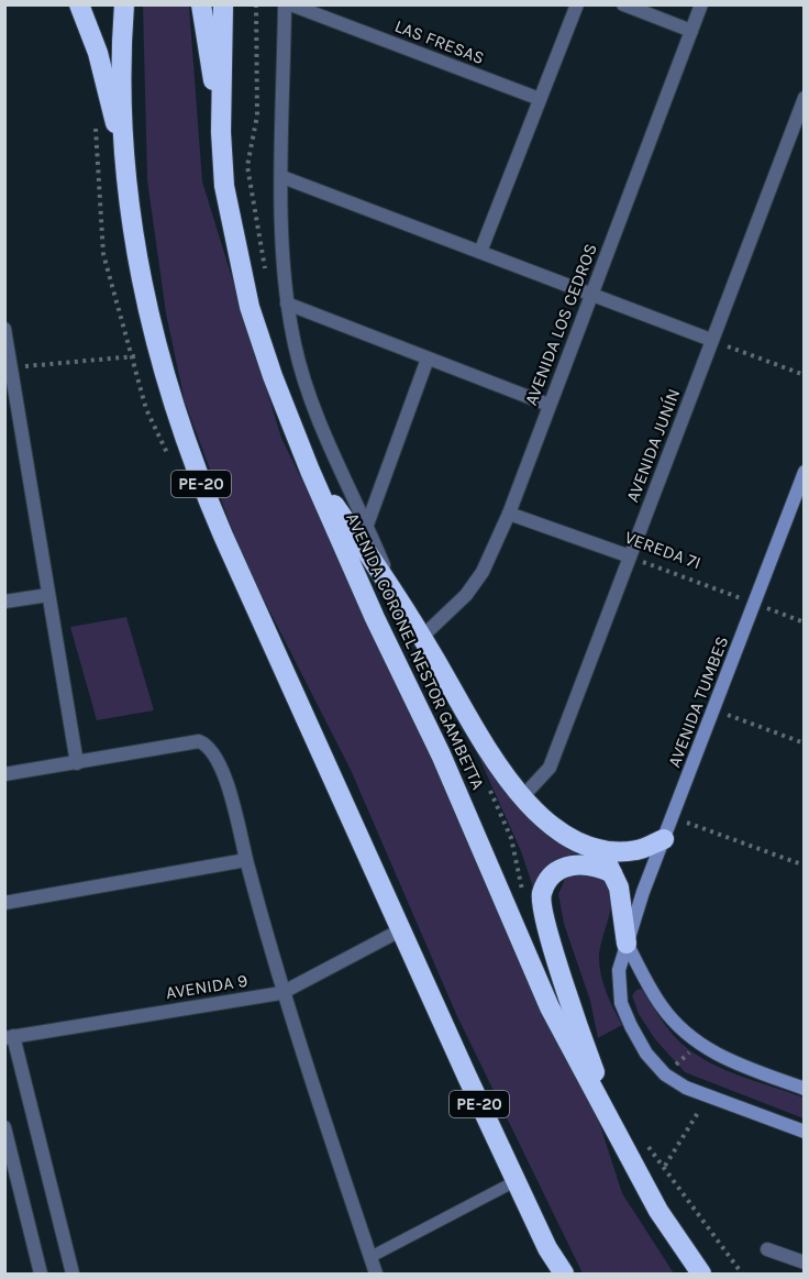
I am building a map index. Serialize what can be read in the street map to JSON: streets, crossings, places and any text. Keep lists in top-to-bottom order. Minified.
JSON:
{"streets":{"highway":["PE-20","AVENIDA CORONEL NESTOR GAMBETTA"],"street":["LAS FRESAS","AVENIDA LOS CEDROS","AVENIDA JUNÍN","VEREDA 7I","AVENIDA TUMBES","AVENIDA 9"]},"crossings":[["AVENIDA LOS CEDROS","VEREDA 7I"],["AVENIDA JUNÍN","VEREDA 7I"],["PE-20","AVENIDA 9"],["VEREDA 7I","AVENIDA TUMBES"]]}
